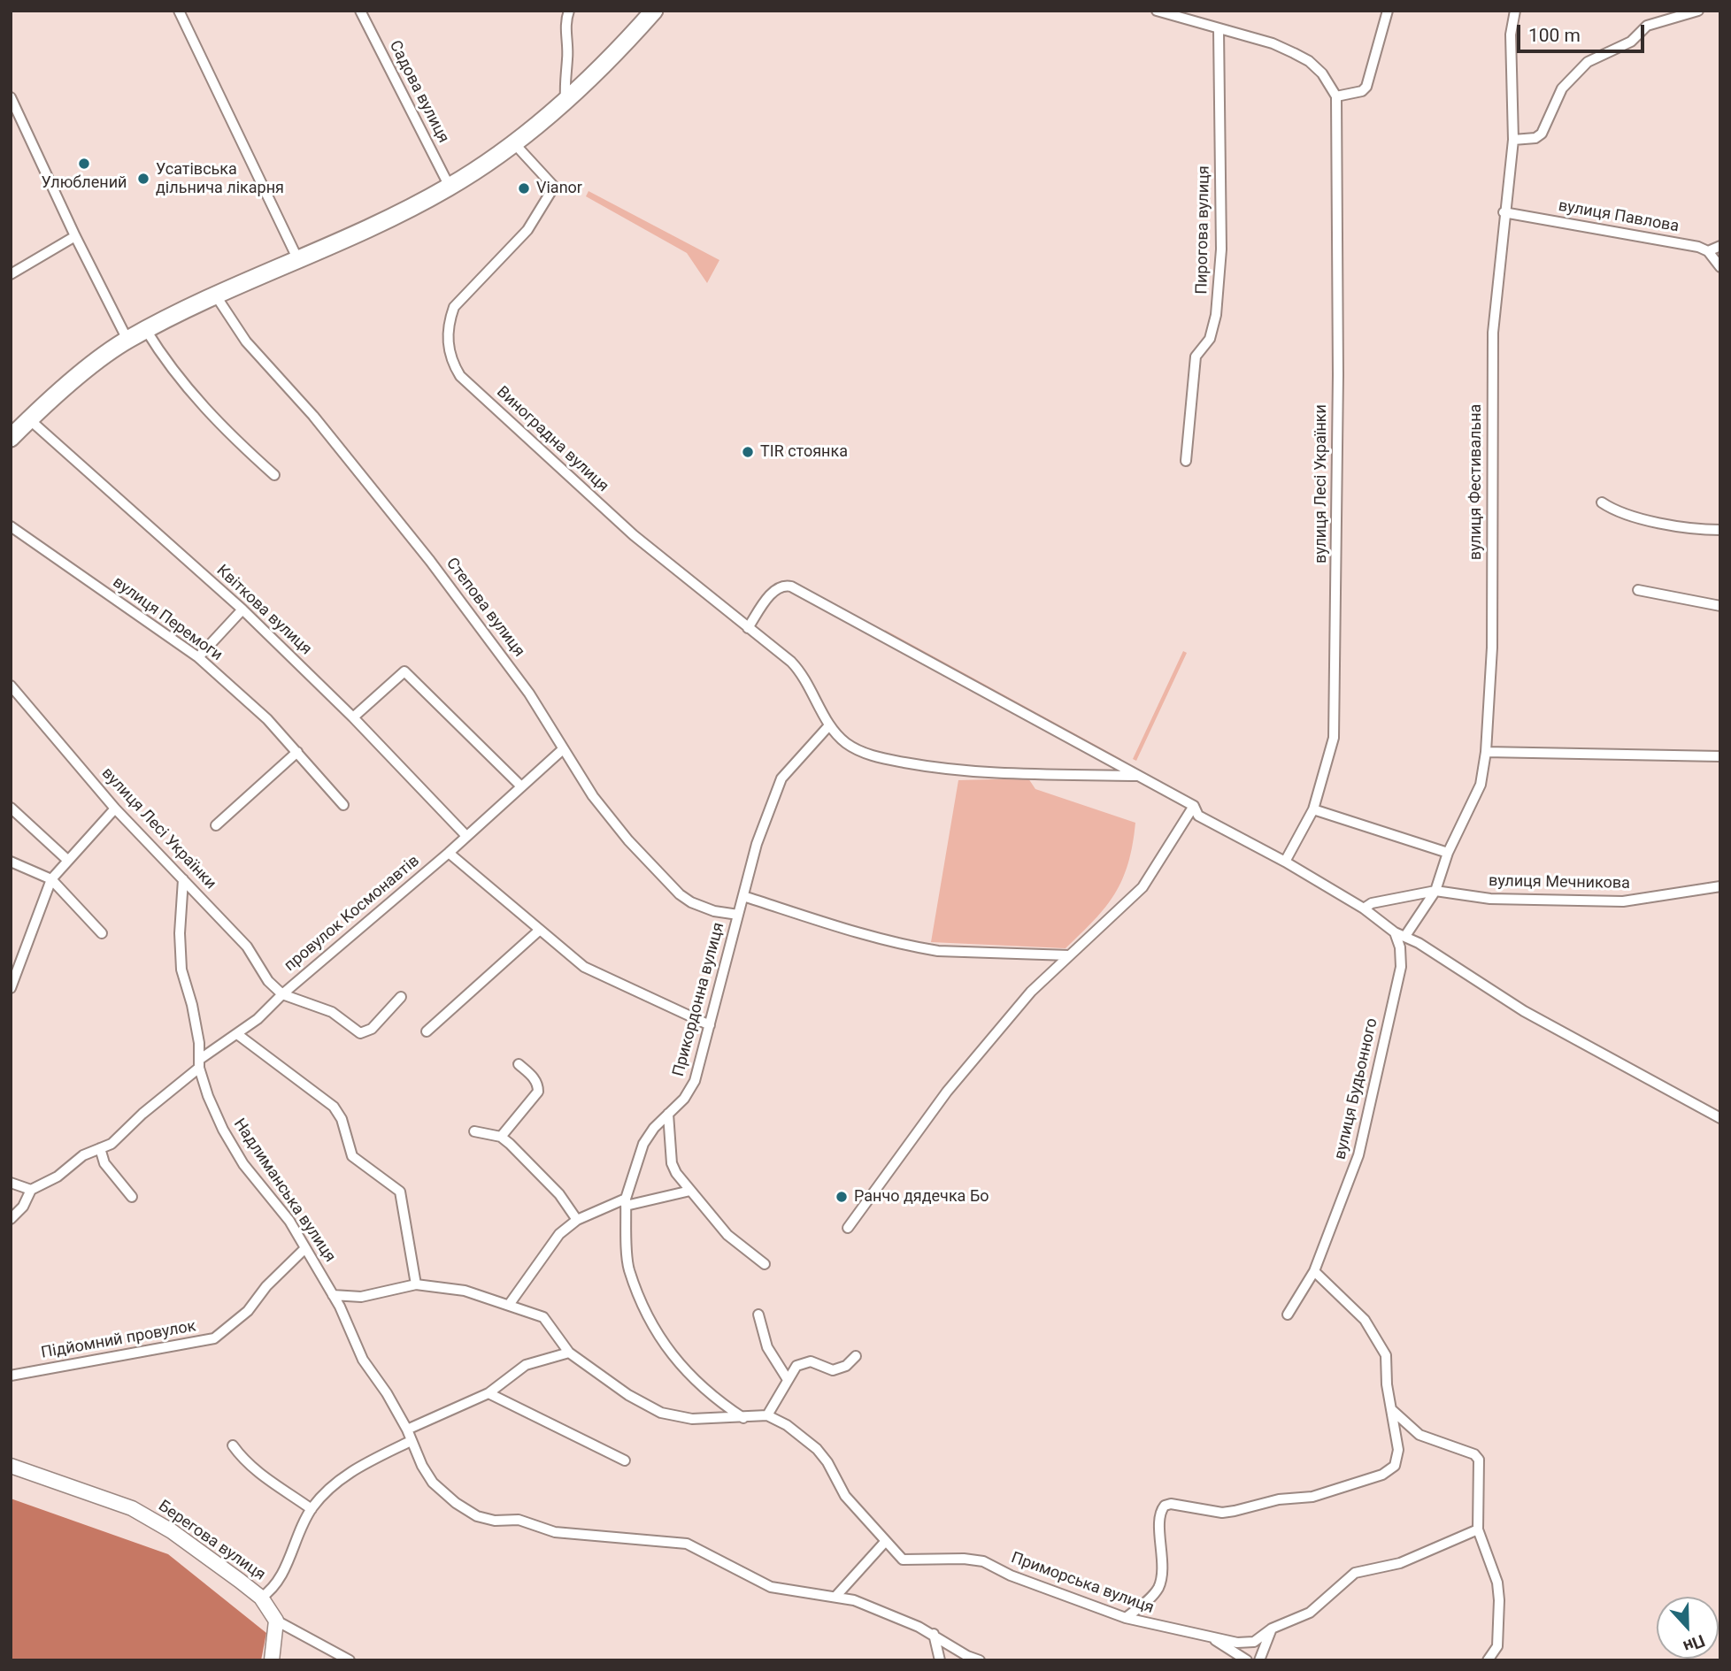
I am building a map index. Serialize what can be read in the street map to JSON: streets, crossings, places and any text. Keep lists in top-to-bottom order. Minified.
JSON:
{"streets":{"street":["Садова вулиця","вулиця Павлова","Пирогова вулиця","Виноградна вулиця","вулиця Фестивальна","вулиця Лесі Українки","Степова вулиця","Квіткова вулиця","вулиця Перемоги","вулиця Мечникова","провулок Космонавтів","Прикордонна вулиця","вулиця Будьонного","Надлиманська вулиця","Підйомний провулок","Берегова вулиця","Приморська вулиця"]},"crossings":[["вулиця Павлова","вулиця Фестивальна"],["Виноградна вулиця","Прикордонна вулиця"],["вулиця Фестивальна","вулиця Мечникова"],["вулиця Лесі Українки","провулок Космонавтів"],["вулиця Лесі Українки","Надлиманська вулиця"],["Степова вулиця","провулок Космонавтів"],["Степова вулиця","Прикордонна вулиця"],["Квіткова вулиця","провулок Космонавтів"],["провулок Космонавтів","Надлиманська вулиця"],["Надлиманська вулиця","Підйомний провулок"]],"places":["Улюблений","Усатівська дільнича лікарня","Vianor","TIR стоянка","Ранчо дядечка Бо"],"scale_bar":"100 m","north":"bottom"}
